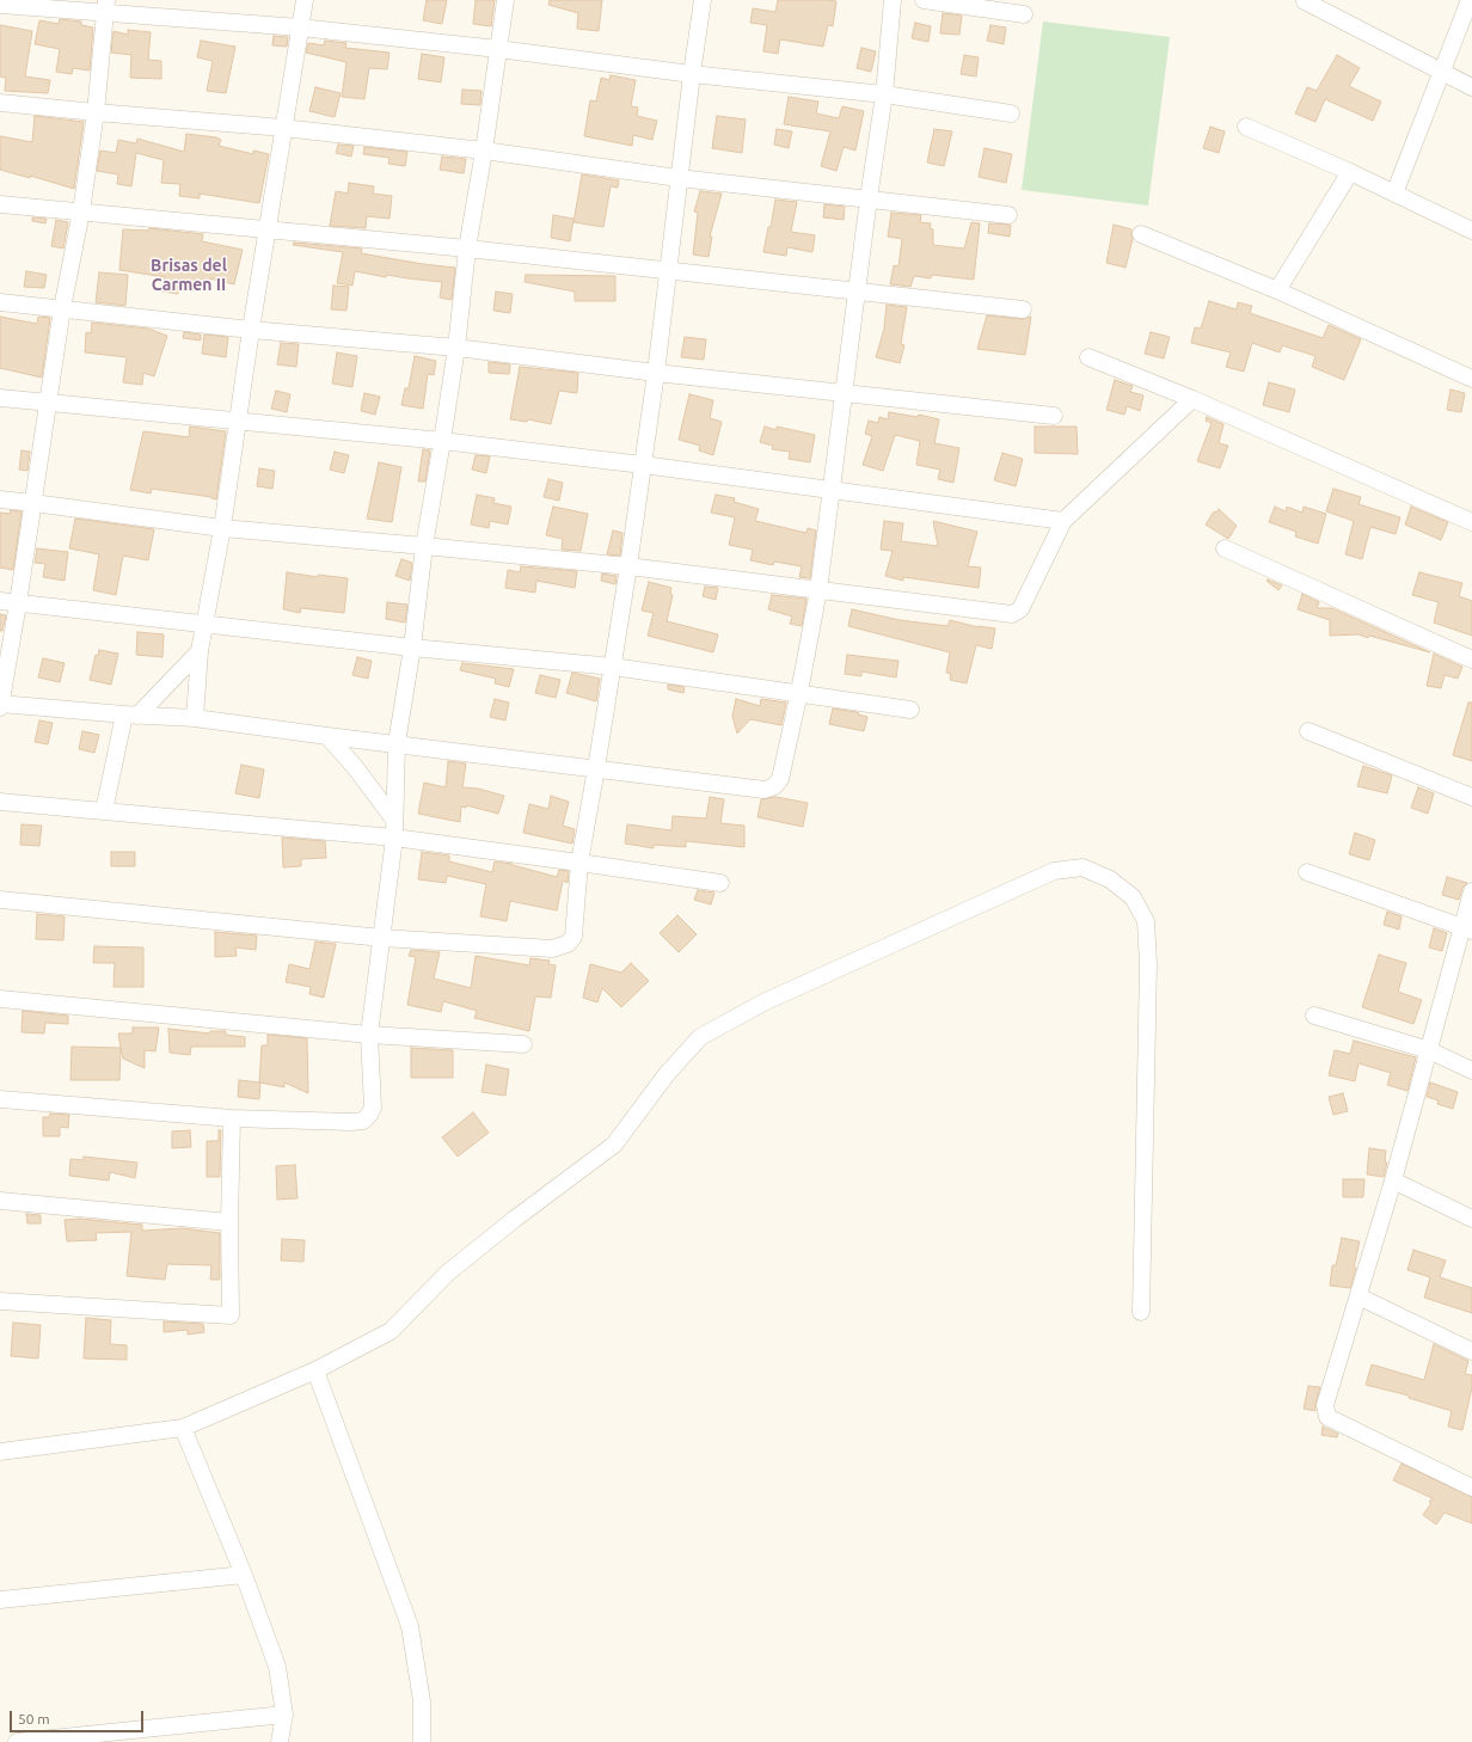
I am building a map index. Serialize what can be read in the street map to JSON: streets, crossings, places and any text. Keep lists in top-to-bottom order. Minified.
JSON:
{"districts":["Brisas del Carmen II"],"scale_bar":"50 m"}
